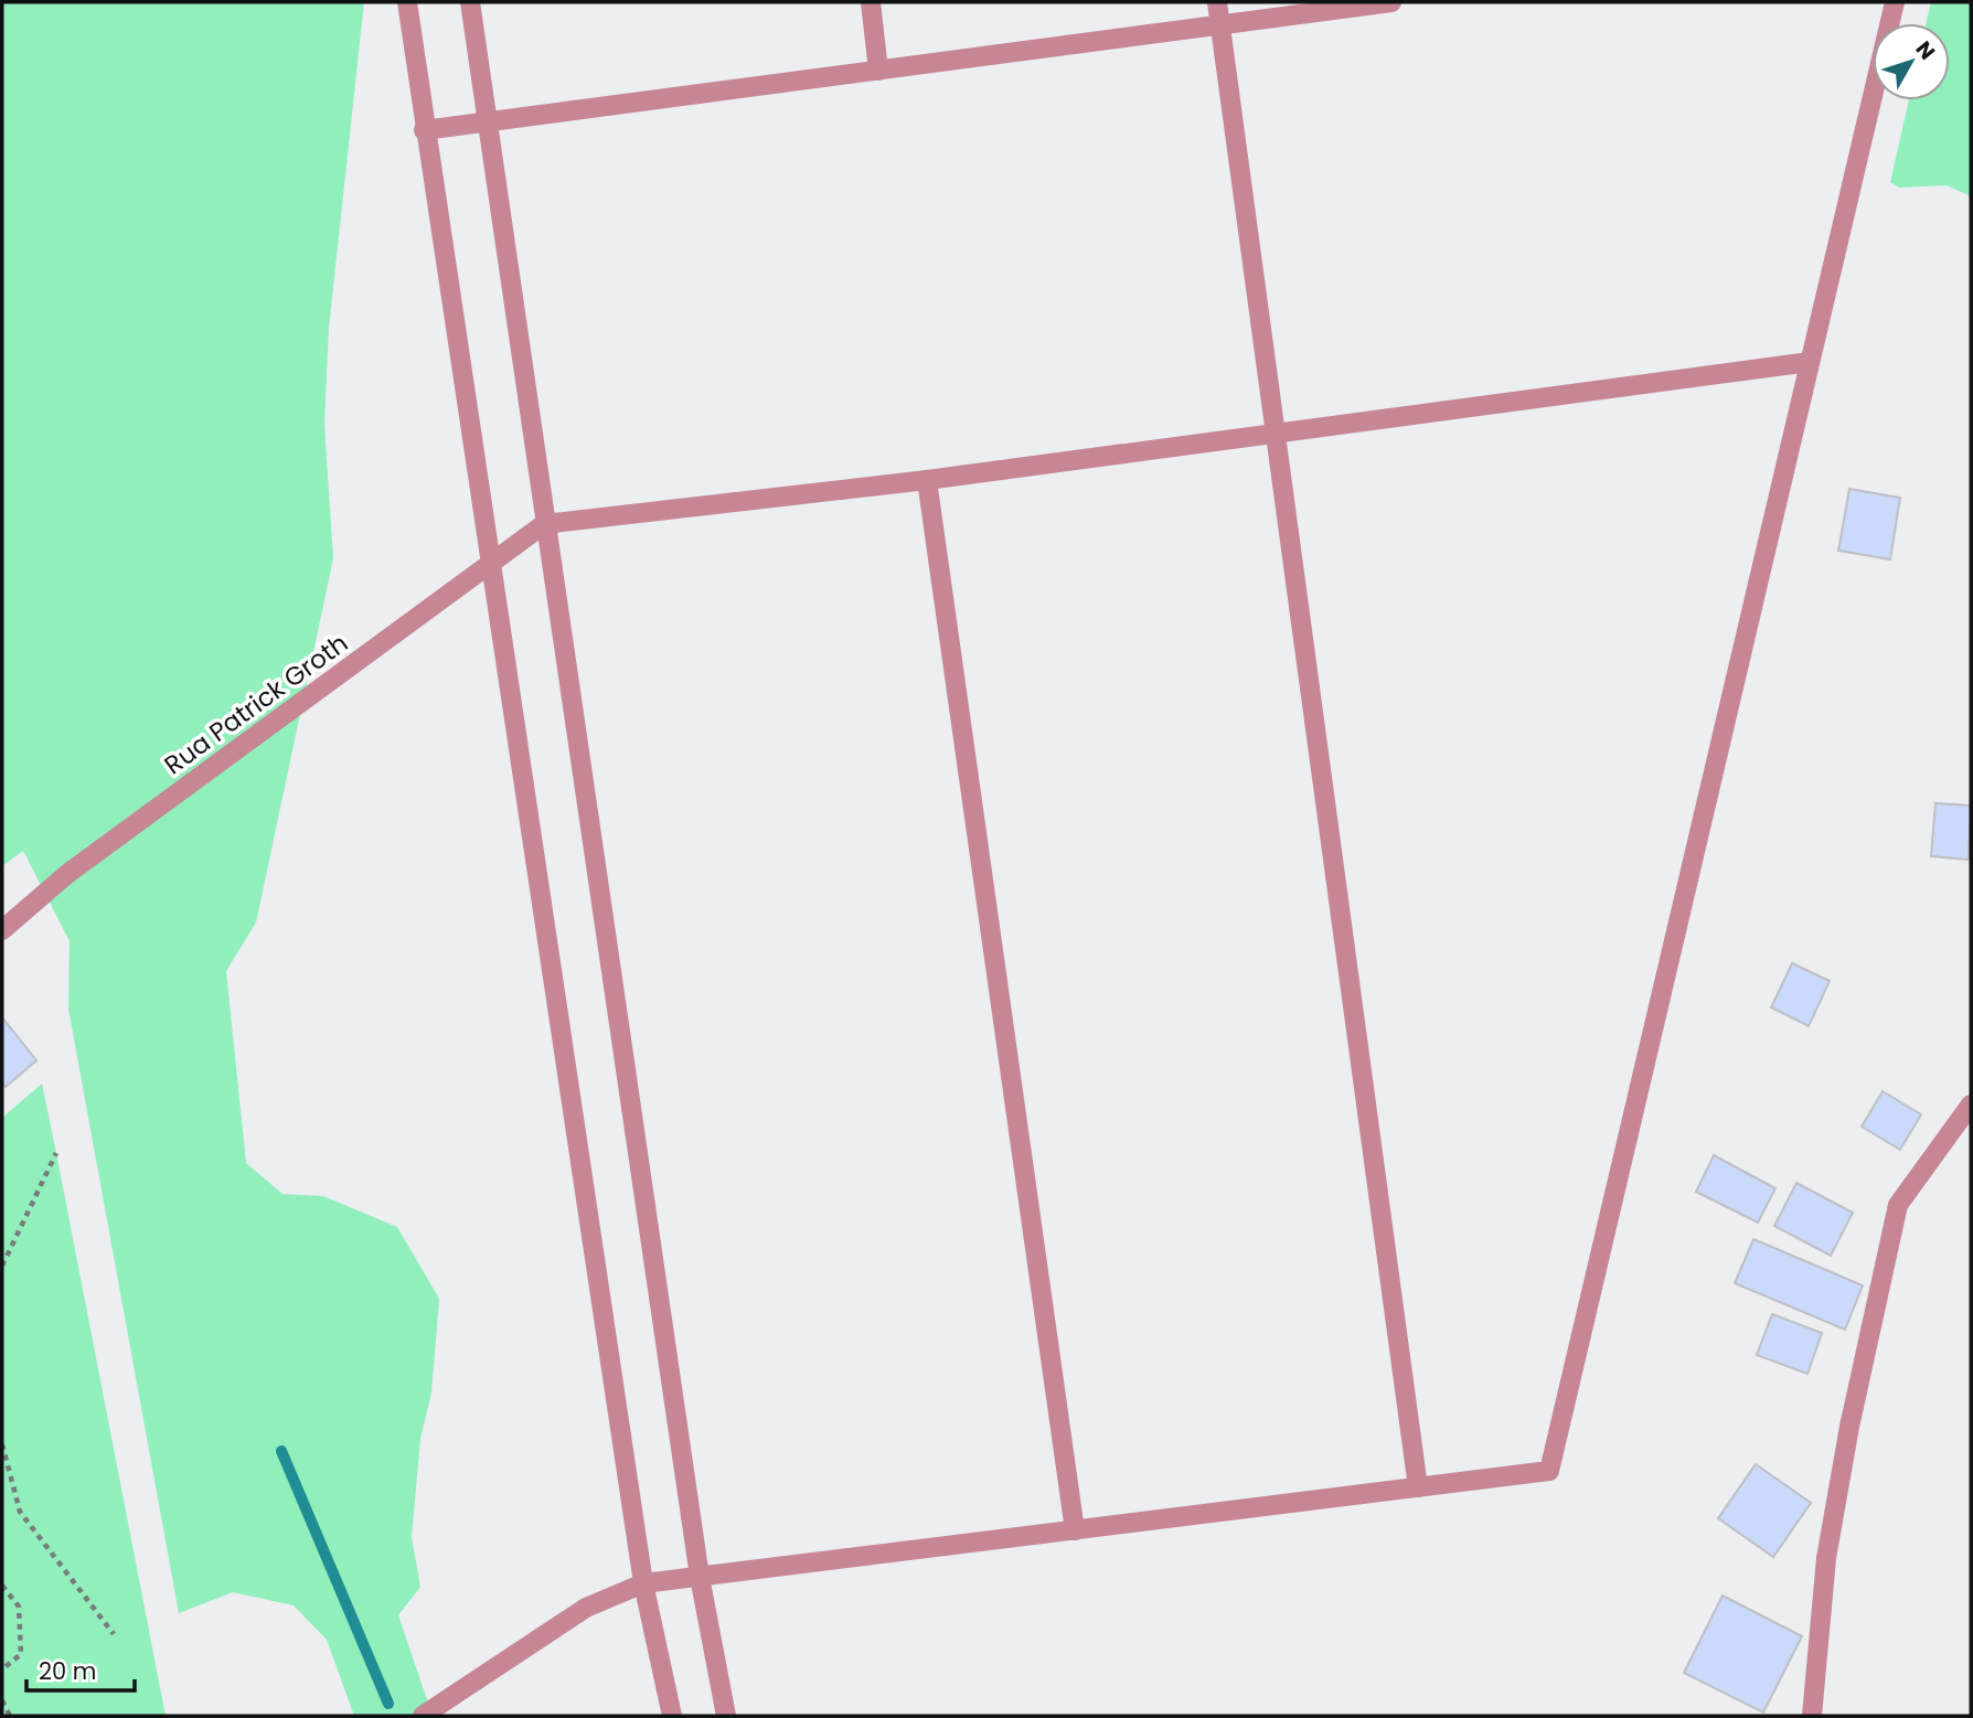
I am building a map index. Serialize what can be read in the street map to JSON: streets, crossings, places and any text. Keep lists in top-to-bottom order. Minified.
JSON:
{"streets":{"street":["Rua Patrick Groth"]},"scale_bar":"20 m","north":"top right"}
